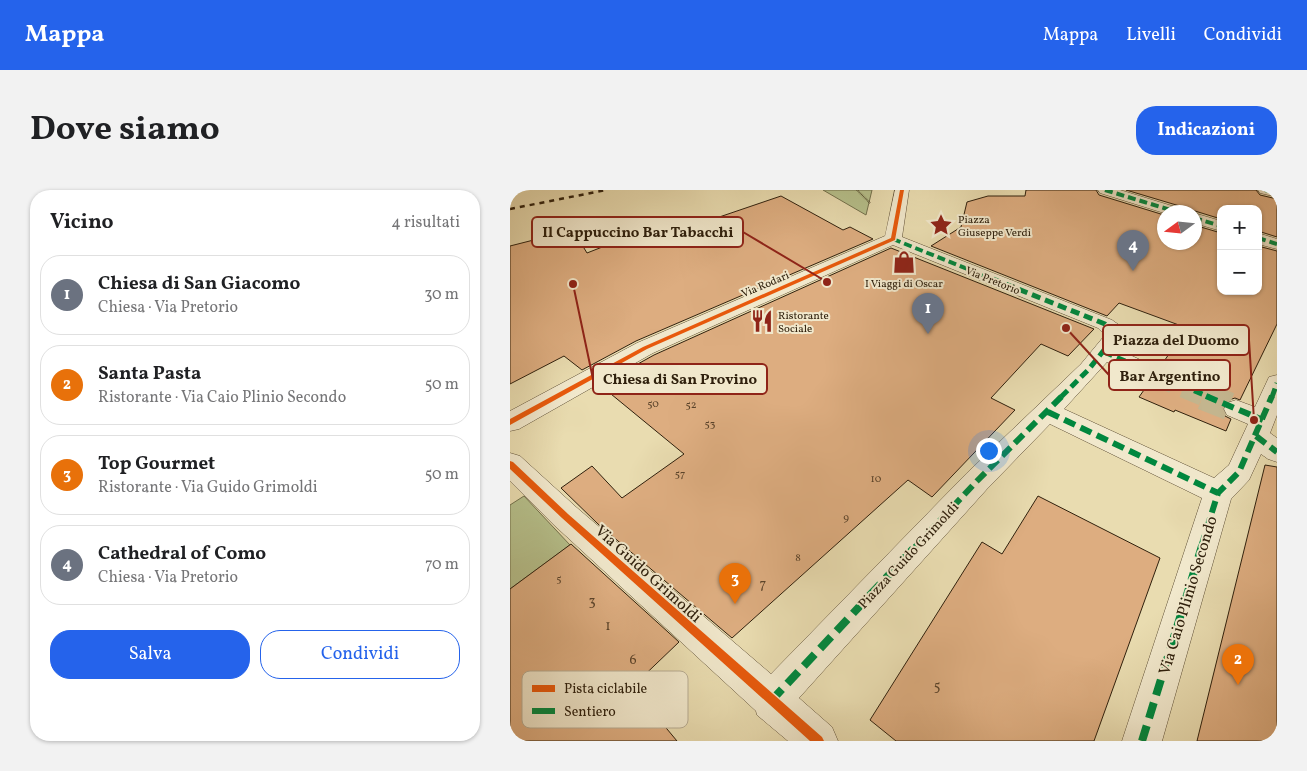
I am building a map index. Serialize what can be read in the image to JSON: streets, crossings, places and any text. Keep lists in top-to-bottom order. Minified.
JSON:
{"streets":{"street":["Via Pretorio","Via Rodari","Piazza Guido Grimoldi","Via Guido Grimoldi","Via Caio Plinio Secondo"]},"crossings":[["Via Pretorio","Via Rodari"],["Via Pretorio","Piazza Guido Grimoldi"],["Piazza Guido Grimoldi","Via Guido Grimoldi"]],"places":{"place":["Piazza Giuseppe Verdi"],"shop":["I Viaggi di Oscar"],"other":["Il Cappuccino Bar Tabacchi","Chiesa di San Provino","Bar Argentino","Piazza del Duomo"],"restaurant":["Ristorante Sociale"]},"house_numbers":["50","52","53","57","10","9","8","5","7","3","1","6","5"],"legend":["Pista ciclabile","Sentiero"],"north":"left","page":{"header":"Mappa","nav":["Mappa","Livelli","Condividi"],"title":"Dove siamo","buttons":["Indicazioni",["Salva","Condividi"]],"heading":["Vicino","4 risultati"],"map_buttons":["+","−"],"pins":["4","1","3","2"],"list":[{"mark":"1","name":"Chiesa di San Giacomo","note":"Chiesa · Via Pretorio","value":"30 m"},{"mark":"2","name":"Santa Pasta","note":"Ristorante · Via Caio Plinio Secondo","value":"50 m"},{"mark":"3","name":"Top Gourmet","note":"Ristorante · Via Guido Grimoldi","value":"50 m"},{"mark":"4","name":"Cathedral of Como","note":"Chiesa · Via Pretorio","value":"70 m"}]}}
